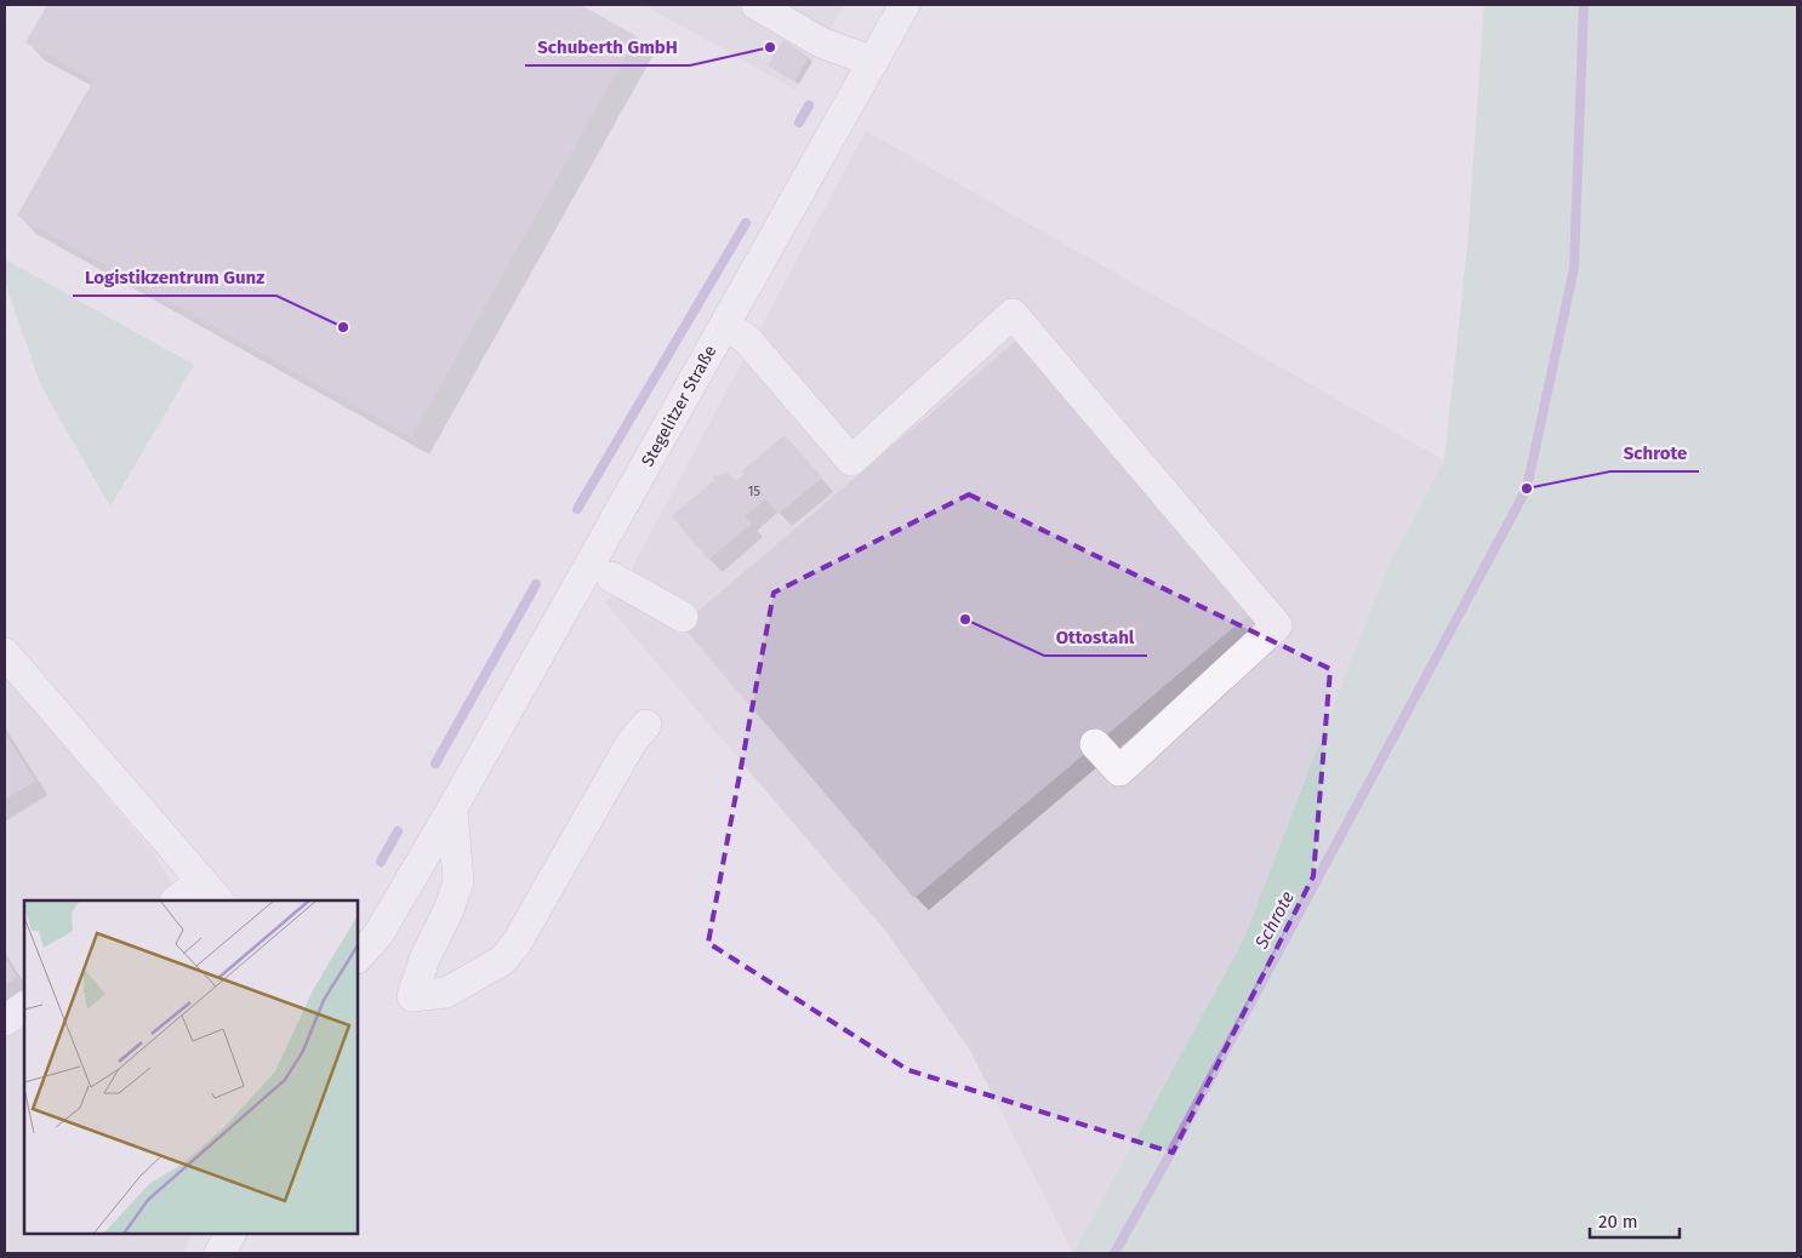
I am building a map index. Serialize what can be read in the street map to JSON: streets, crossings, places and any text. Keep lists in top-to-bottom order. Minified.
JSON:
{"streets":{"street":["Stegelitzer Straße"]},"water":["Schrote"],"places":["Schuberth GmbH","Logistikzentrum Gunz","Schrote","Ottostahl"],"house_numbers":["15"],"scale_bar":"20 m"}
